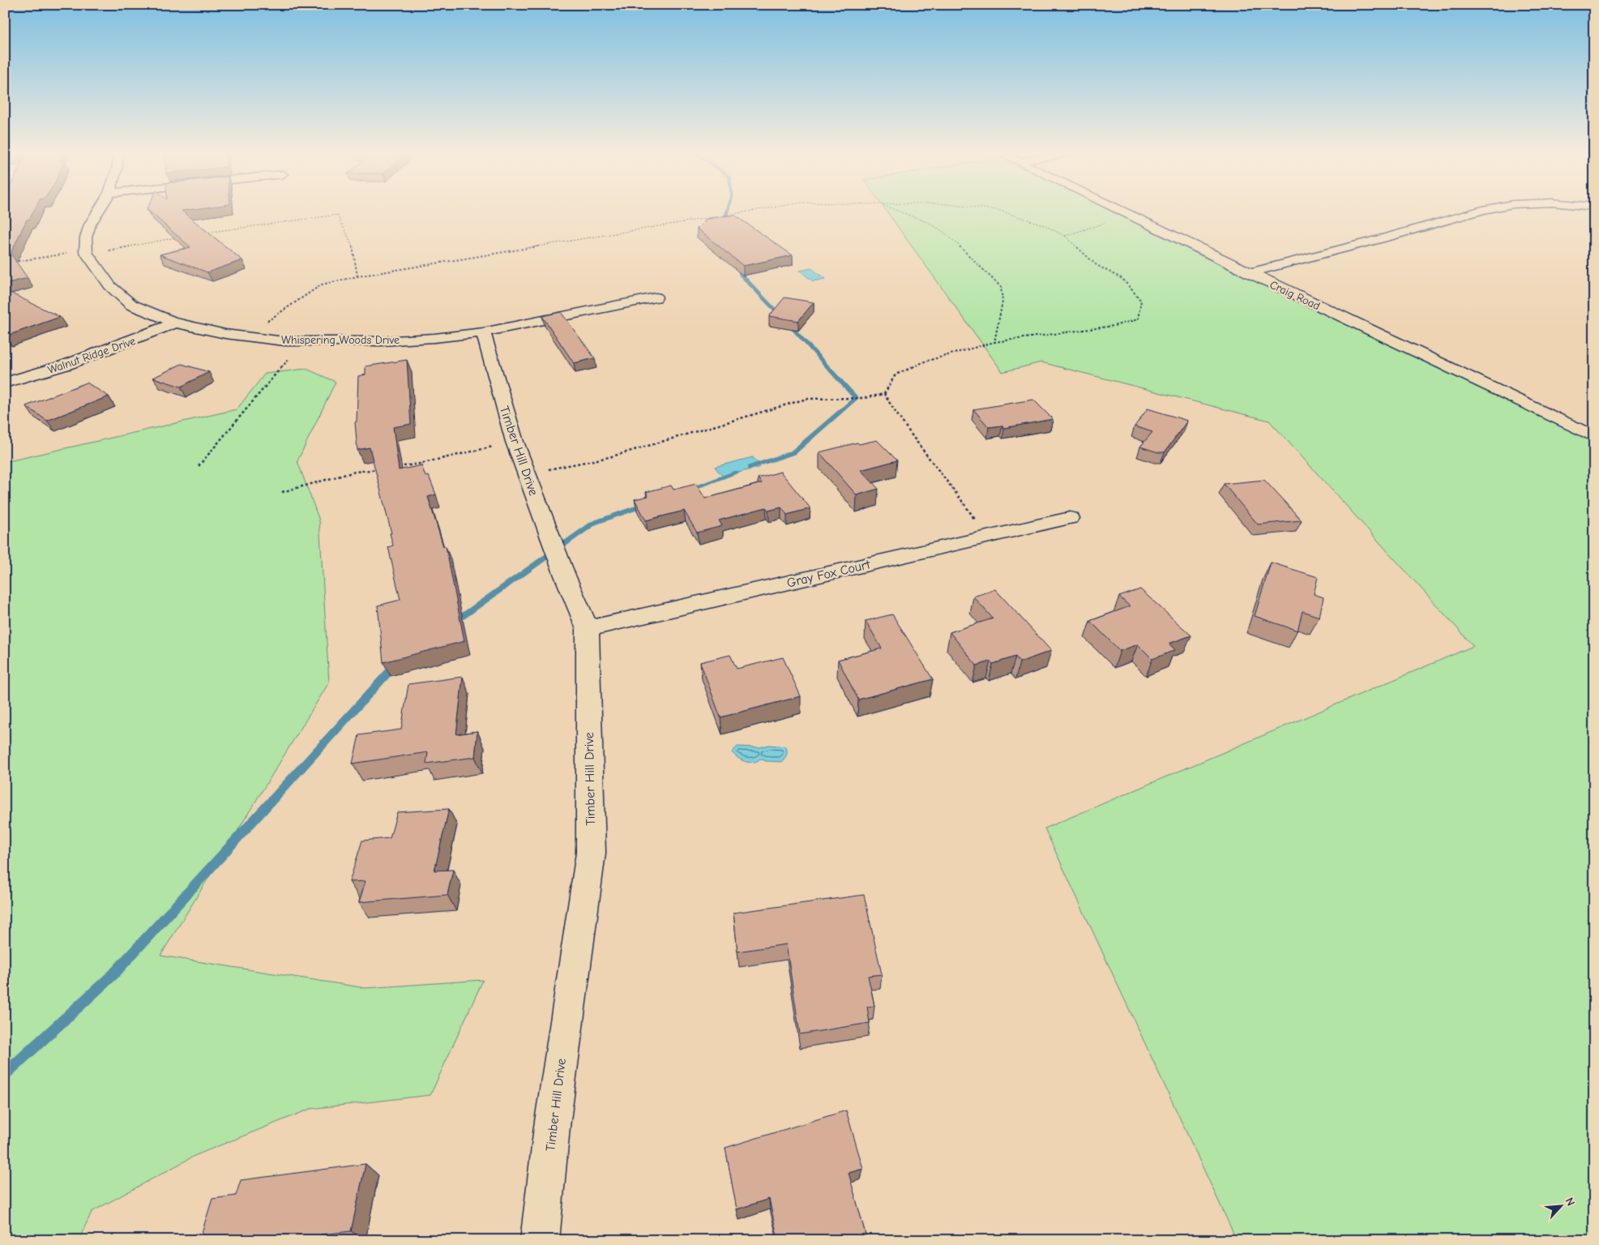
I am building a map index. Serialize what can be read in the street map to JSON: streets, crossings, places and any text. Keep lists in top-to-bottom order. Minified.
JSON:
{"streets":{"street":["Craig Road","Whispering Woods Drive","Walnut Ridge Drive","Timber Hill Drive","Gray Fox Court"]},"crossings":[["Whispering Woods Drive","Walnut Ridge Drive"],["Whispering Woods Drive","Timber Hill Drive"],["Timber Hill Drive","Gray Fox Court"]],"north":"top right"}
